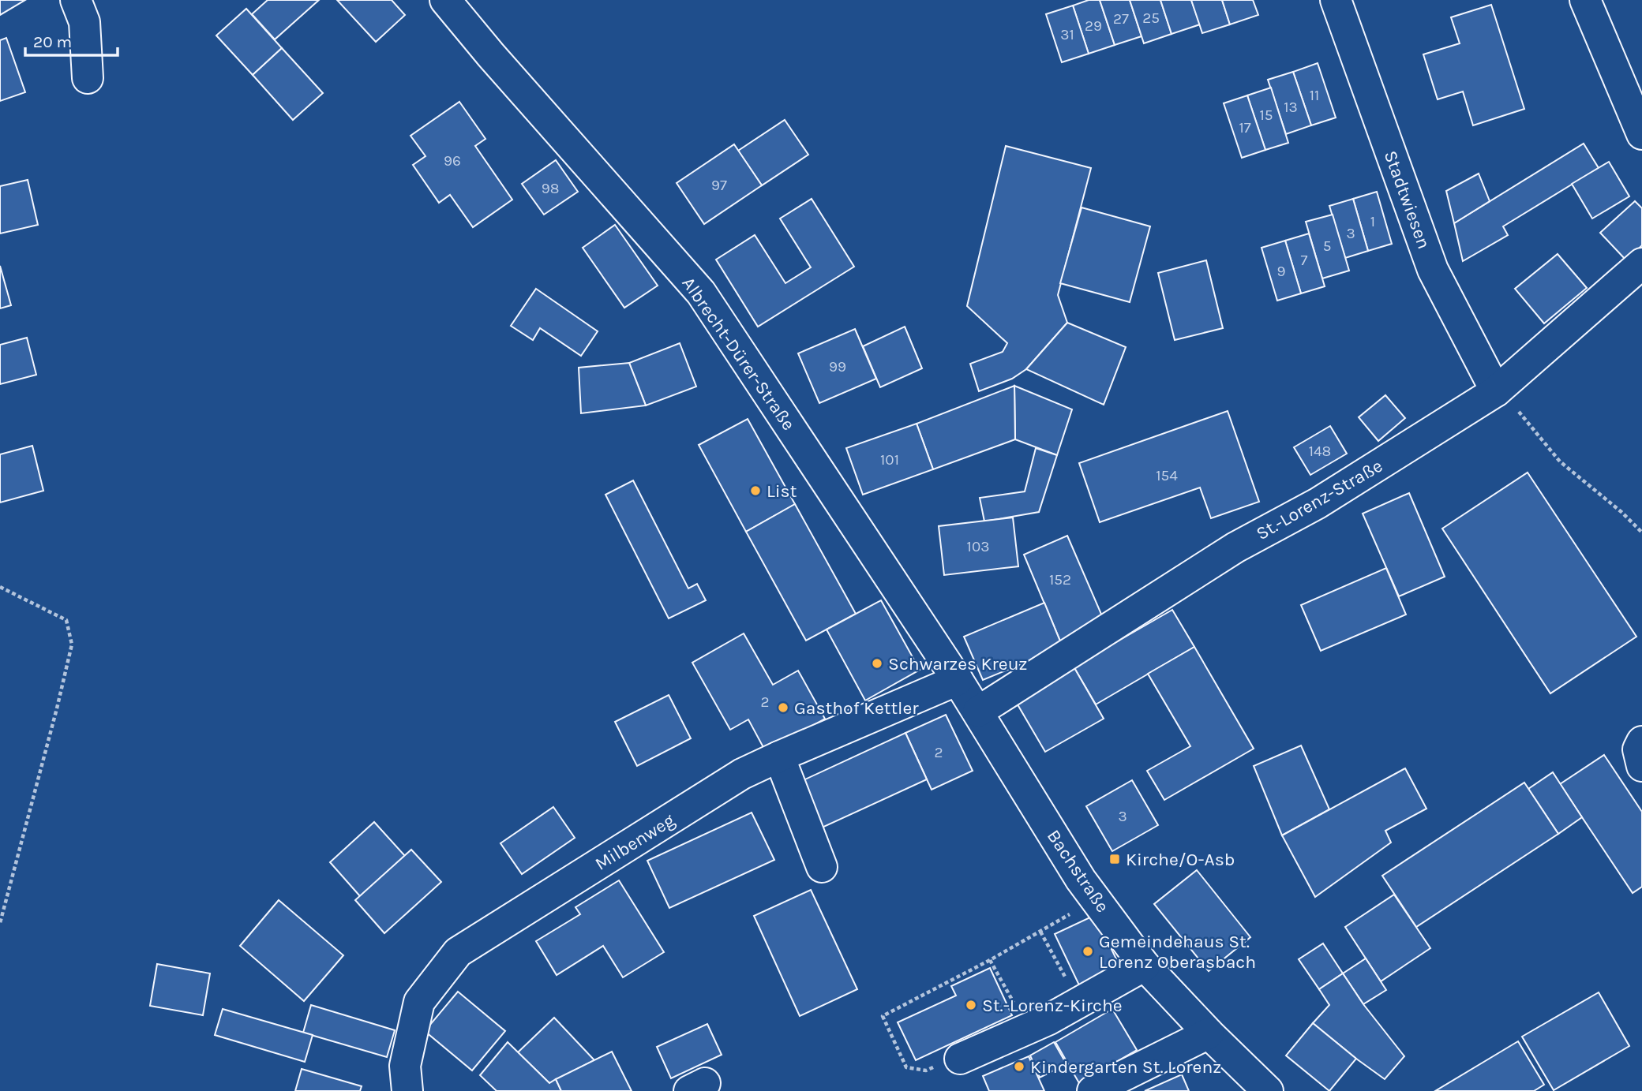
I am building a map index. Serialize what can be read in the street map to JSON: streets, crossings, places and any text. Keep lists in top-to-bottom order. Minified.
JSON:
{"streets":{"street":["Stadtwiesen","Albrecht-Dürer-Straße","St.-Lorenz-Straße","Milbenweg","Bachstraße"]},"crossings":[["Stadtwiesen","St.-Lorenz-Straße"],["Albrecht-Dürer-Straße","Milbenweg"],["Albrecht-Dürer-Straße","Bachstraße"],["St.-Lorenz-Straße","Bachstraße"],["Milbenweg","Bachstraße"]],"places":{"other":["List","Schwarzes Kreuz","Gasthof Kettler","Gemeindehaus St. Lorenz Oberasbach","St.-Lorenz-Kirche","Kindergarten St. Lorenz"],"transit":["Kirche/O-Asb"]},"house_numbers":["25","27","29","31","11","13","15","17","96","97","98","1","3","5","7","9","99","148","101","154","103","152","2","2","3"],"scale_bar":"20 m"}
